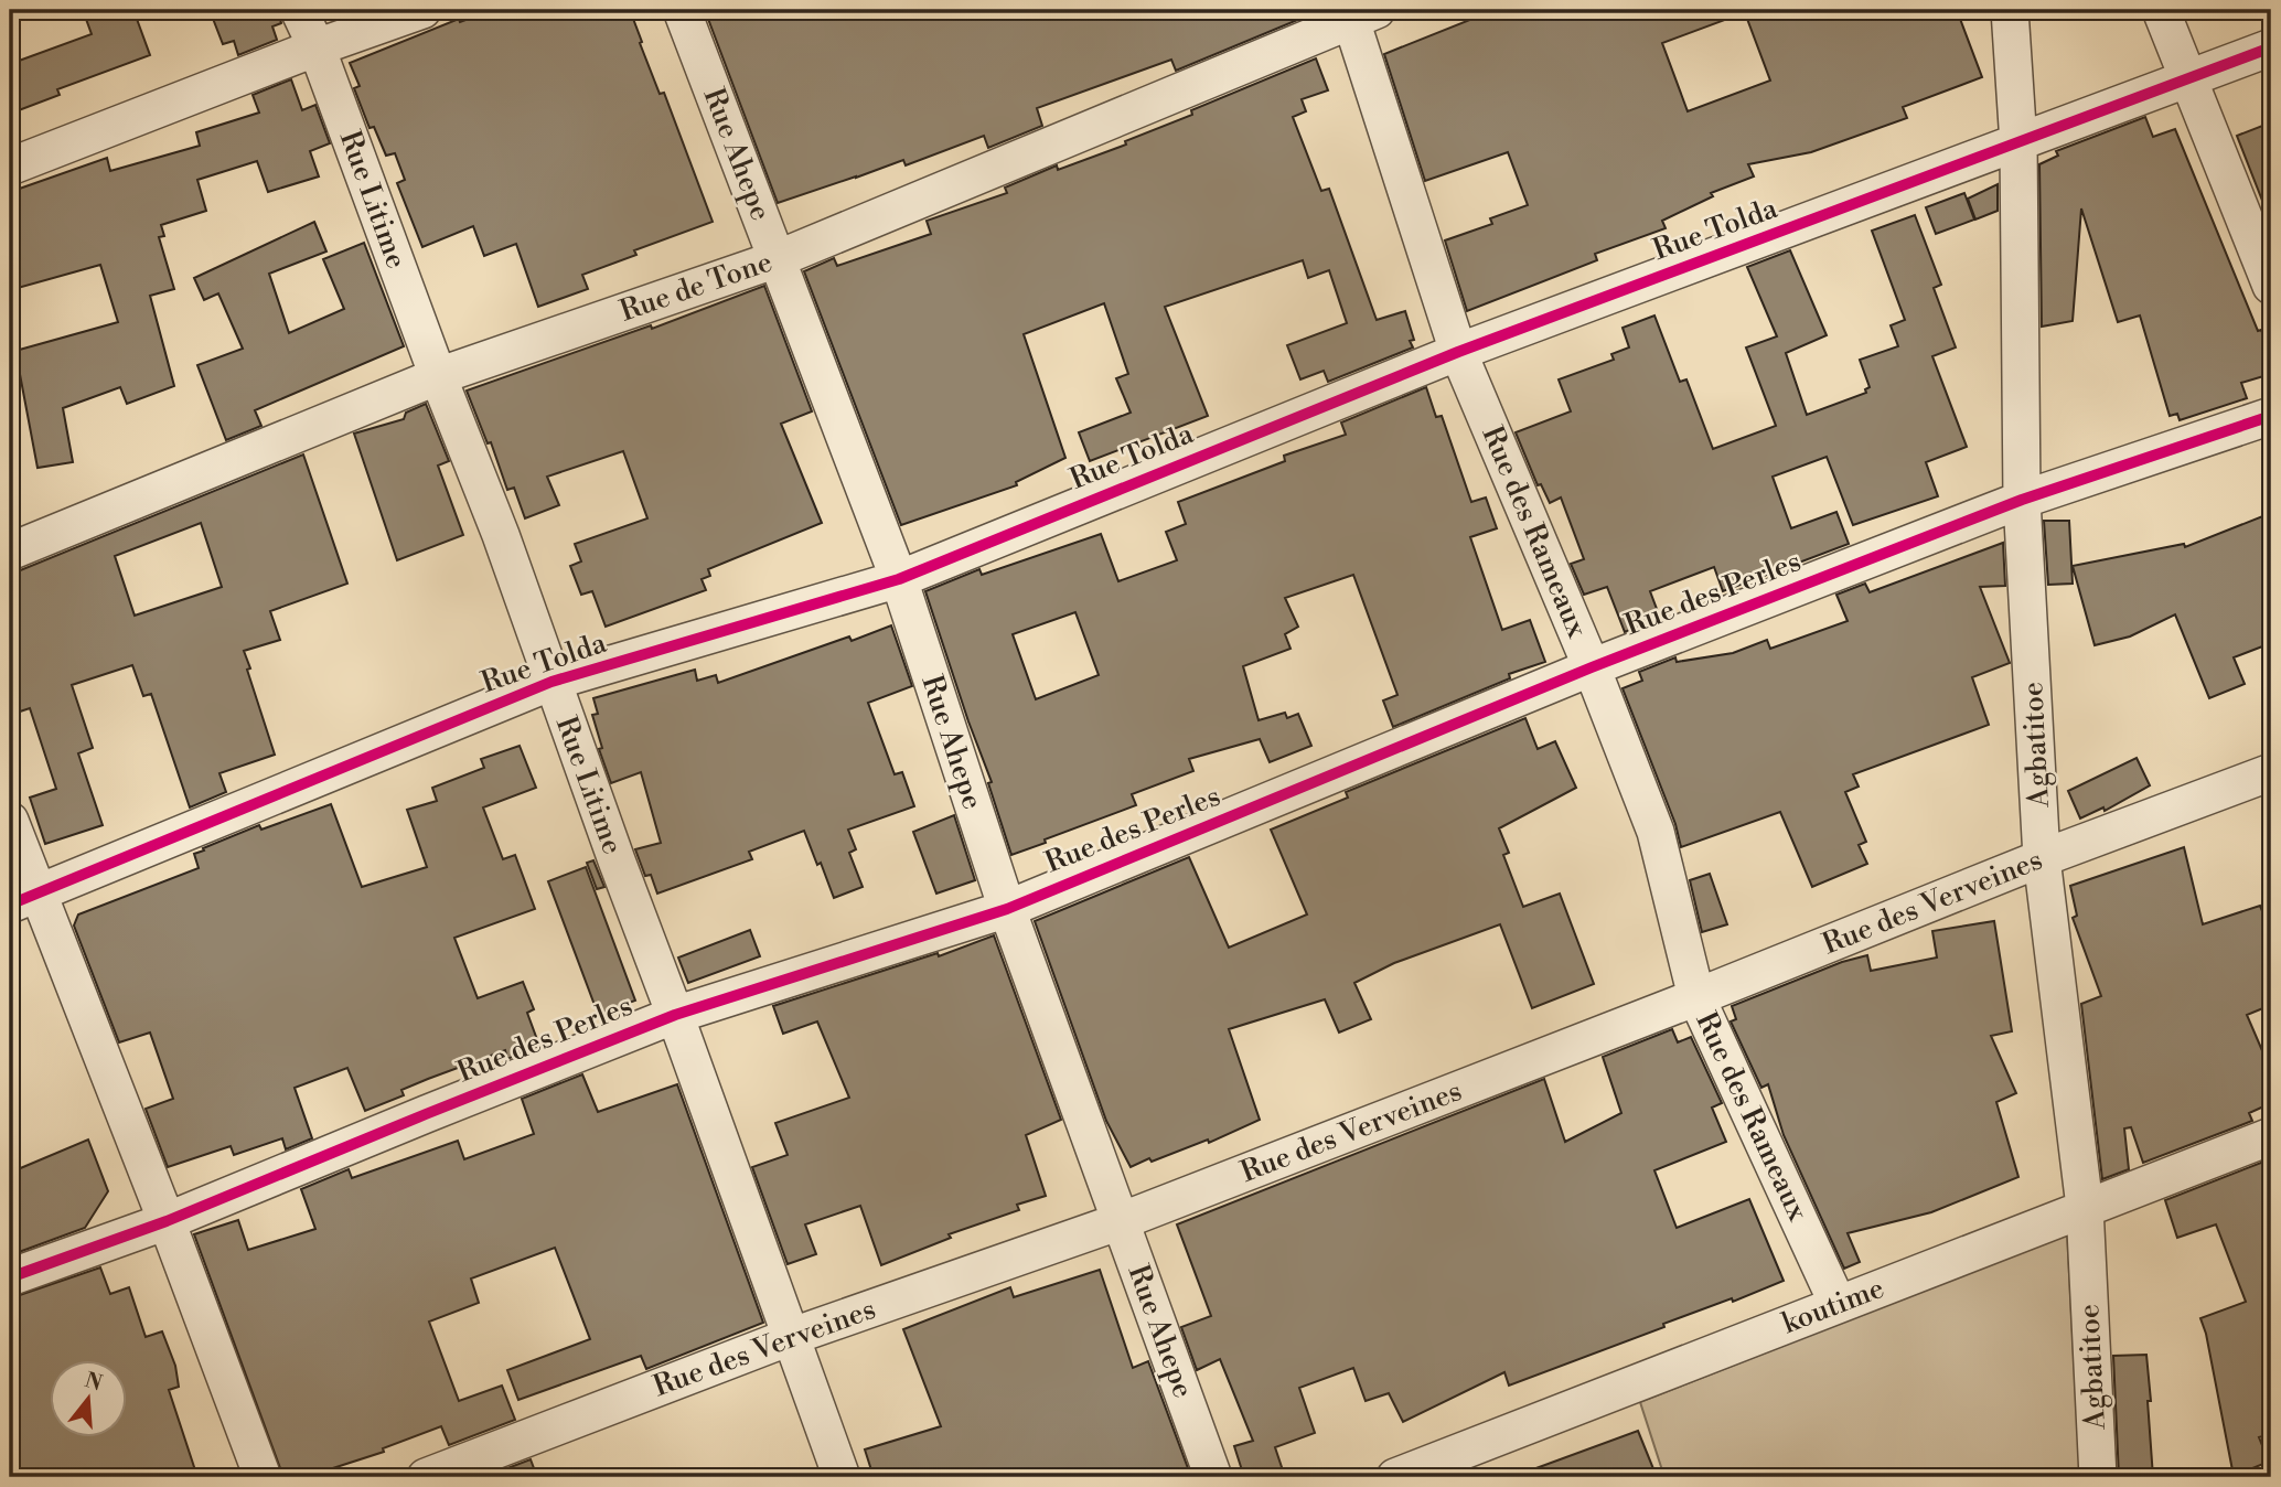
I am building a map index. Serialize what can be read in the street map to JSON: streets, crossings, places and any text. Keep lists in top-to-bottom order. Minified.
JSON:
{"streets":{"street":["Rue Ahepe","Rue Litime","Rue Tolda","Rue de Tone","Rue des Rameaux","Rue des Perles","Agbatitoe","Rue des Verveines","koutime"]},"crossings":[["Rue Ahepe","Rue Tolda"],["Rue Ahepe","Rue de Tone"],["Rue Ahepe","Rue des Perles"],["Rue Ahepe","Rue des Verveines"],["Rue Litime","Rue Tolda"],["Rue Litime","Rue de Tone"],["Rue Litime","Rue des Perles"],["Rue Litime","Rue des Verveines"],["Rue Tolda","Rue des Rameaux"],["Rue Tolda","Agbatitoe"],["Rue de Tone","Rue des Rameaux"],["Rue des Rameaux","Rue des Perles"],["Rue des Rameaux","Rue des Verveines"],["Rue des Rameaux","koutime"],["Rue des Perles","Agbatitoe"],["Agbatitoe","Rue des Verveines"],["Agbatitoe","koutime"]],"north":"top"}
